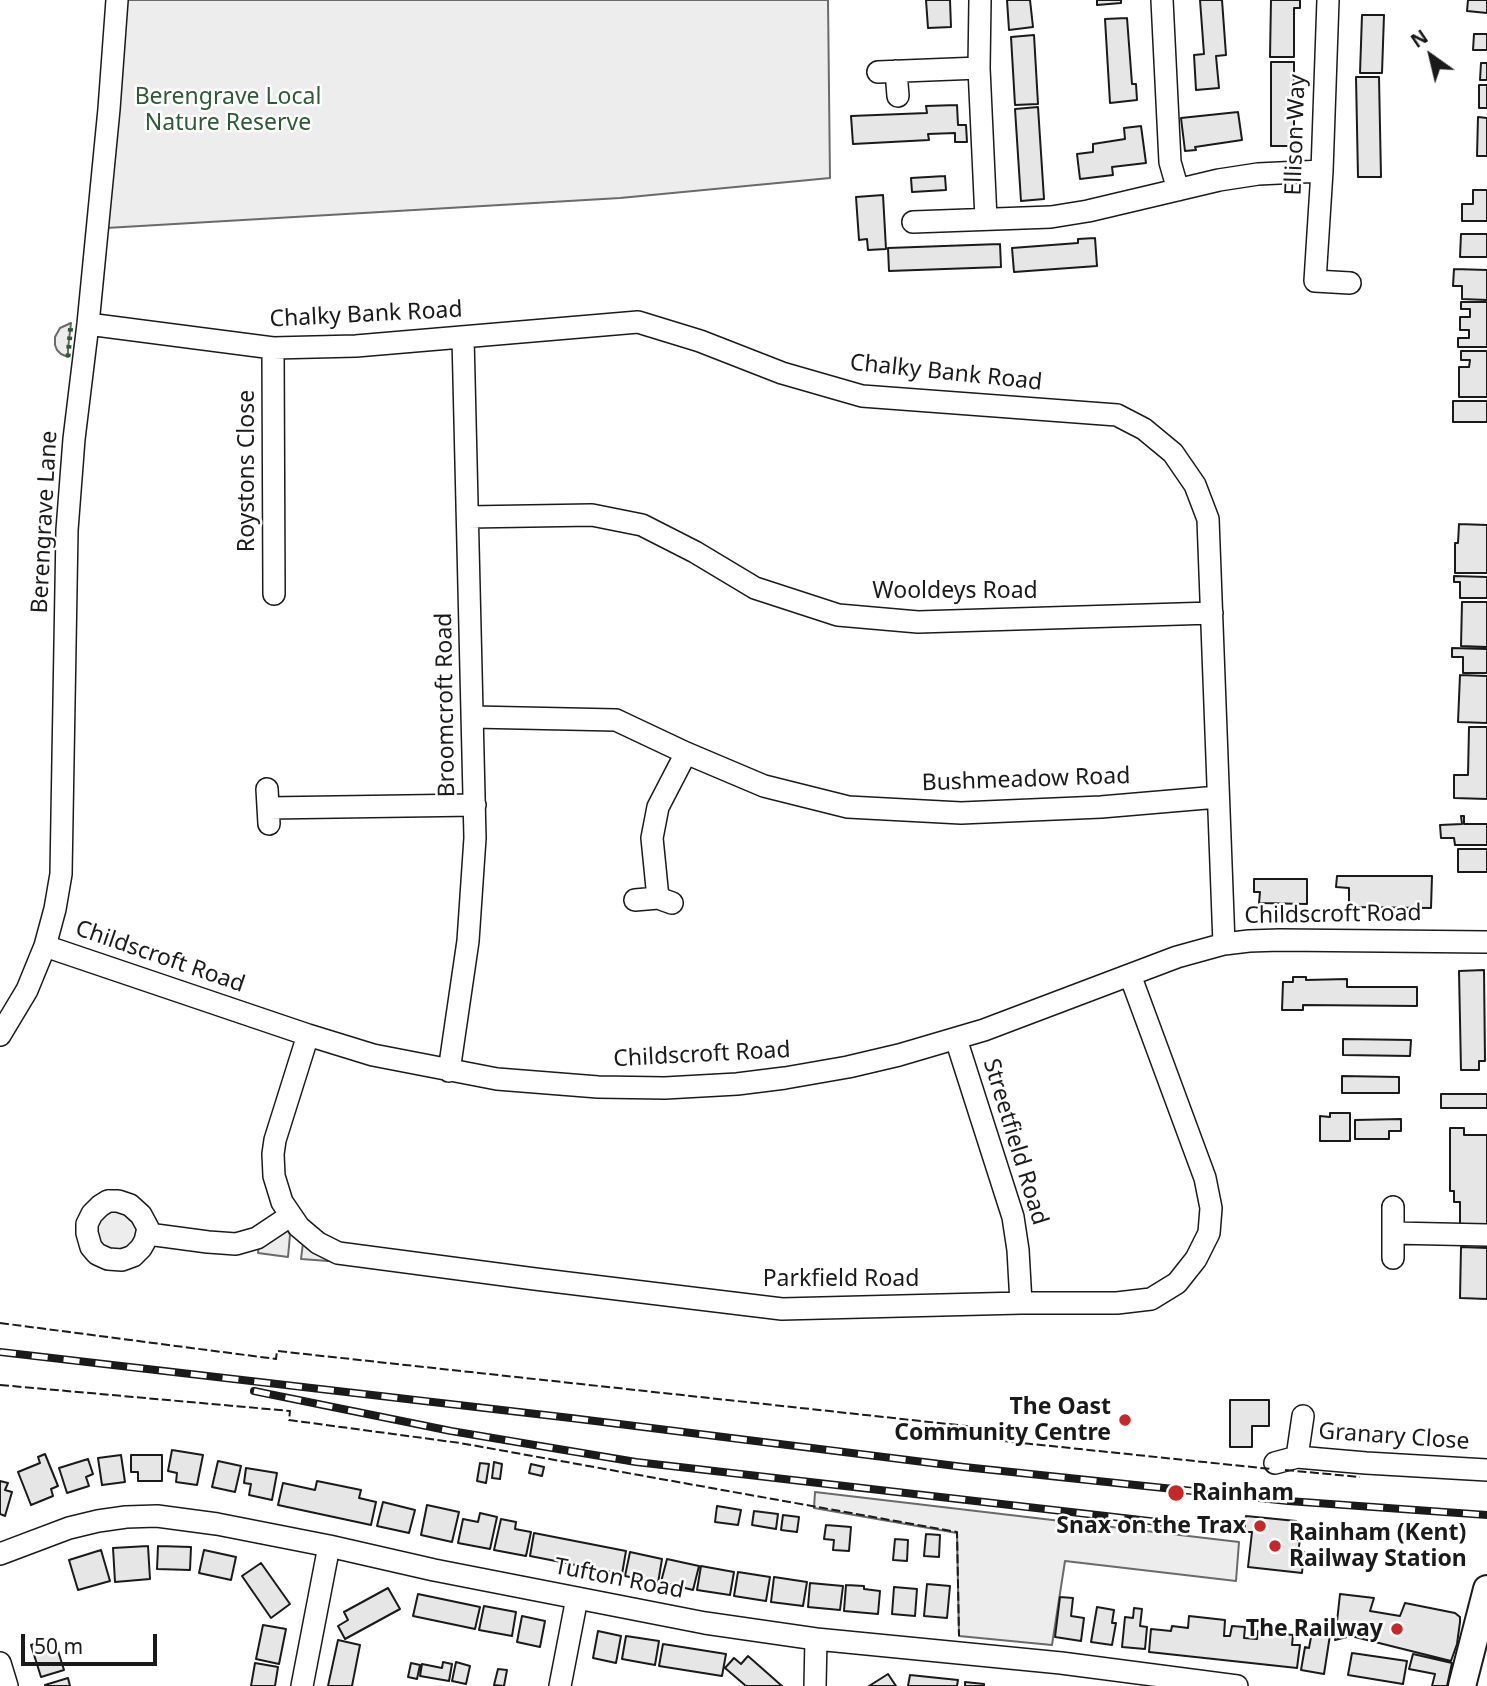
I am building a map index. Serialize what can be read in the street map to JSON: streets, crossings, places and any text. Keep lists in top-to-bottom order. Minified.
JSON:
{"streets":{"street":["Ellison Way","Chalky Bank Road","Roystons Close","Berengrave Lane","Wooldeys Road","Broomcroft Road","Bushmeadow Road","Childscroft Road","Streetfield Road","Parkfield Road","Granary Close","Tufton Road"]},"crossings":[["Chalky Bank Road","Roystons Close"],["Chalky Bank Road","Berengrave Lane"],["Chalky Bank Road","Wooldeys Road"],["Chalky Bank Road","Broomcroft Road"],["Chalky Bank Road","Bushmeadow Road"],["Chalky Bank Road","Childscroft Road"],["Berengrave Lane","Childscroft Road"],["Wooldeys Road","Broomcroft Road"],["Broomcroft Road","Bushmeadow Road"],["Broomcroft Road","Childscroft Road"],["Childscroft Road","Streetfield Road"],["Childscroft Road","Parkfield Road"],["Streetfield Road","Parkfield Road"]],"parks":["Berengrave Local Nature Reserve"],"places":["The Oast Community Centre","Rainham","Snax on the Trax","Rainham (Kent) Railway Station","The Railway"],"scale_bar":"50 m","north":"top left"}
